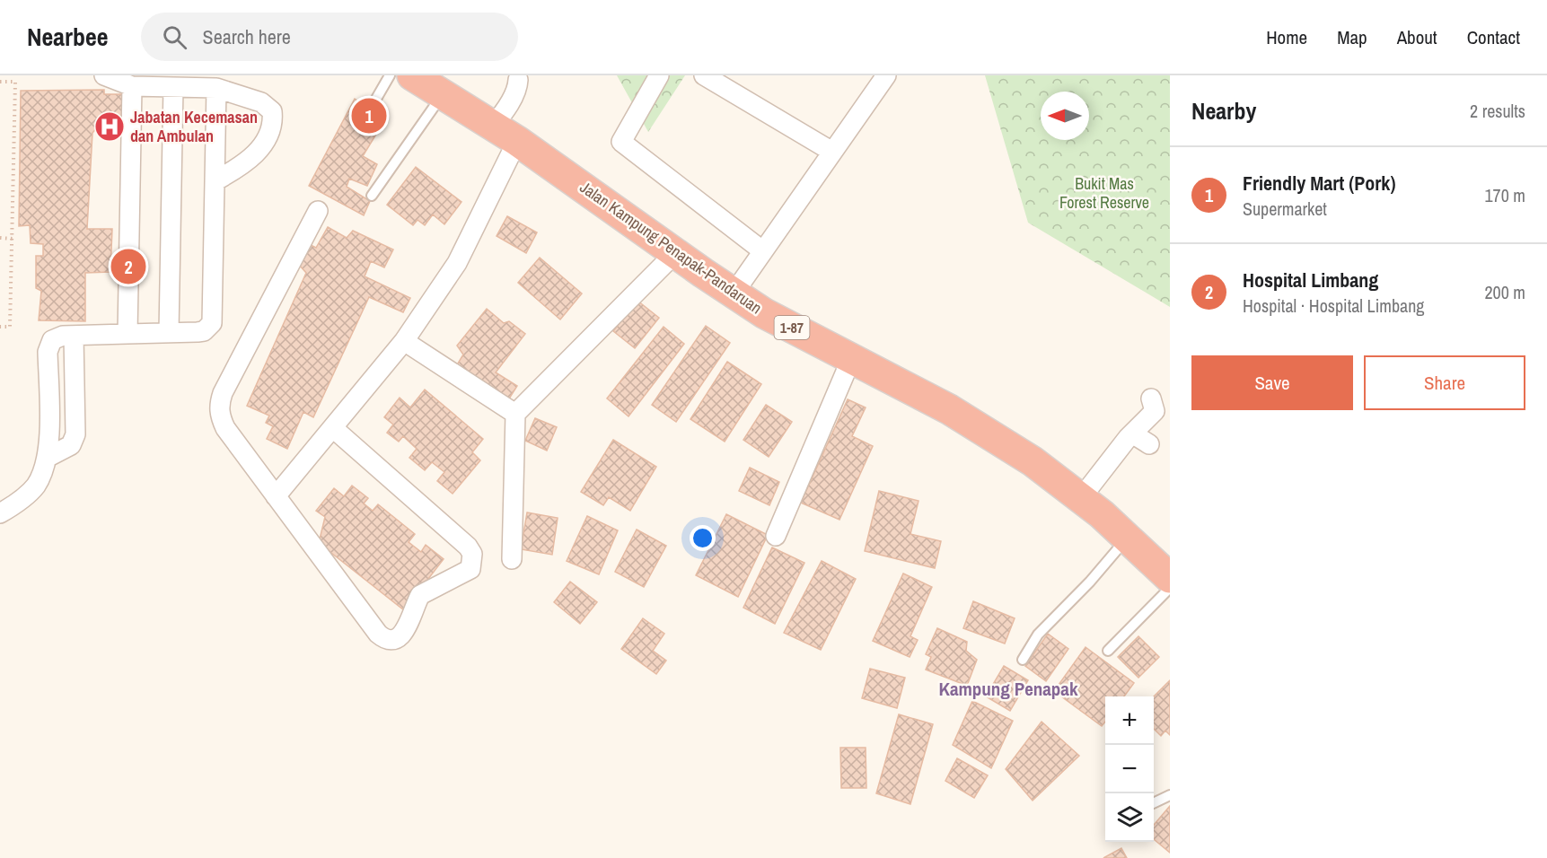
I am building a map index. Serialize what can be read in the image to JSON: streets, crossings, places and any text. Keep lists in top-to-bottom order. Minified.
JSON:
{"streets":{"highway":["Jalan Kampung Penapak-Pandaruan","1-87"]},"districts":["Kampung Penapak"],"parks":["Bukit Mas Forest Reserve"],"places":{"hospital":["Jabatan Kecemasan dan Ambulan"]},"north":"left","page":{"header":"Nearbee","search":"Search here","nav":["Home","Map","About","Contact"],"heading":["Nearby","2 results"],"pins":["1","2"],"list":[{"mark":"1","name":"Friendly Mart (Pork)","note":"Supermarket","value":"170 m"},{"mark":"2","name":"Hospital Limbang","note":"Hospital · Hospital Limbang","value":"200 m"}],"buttons":["Save","Share"],"map_buttons":["+","−"]}}
